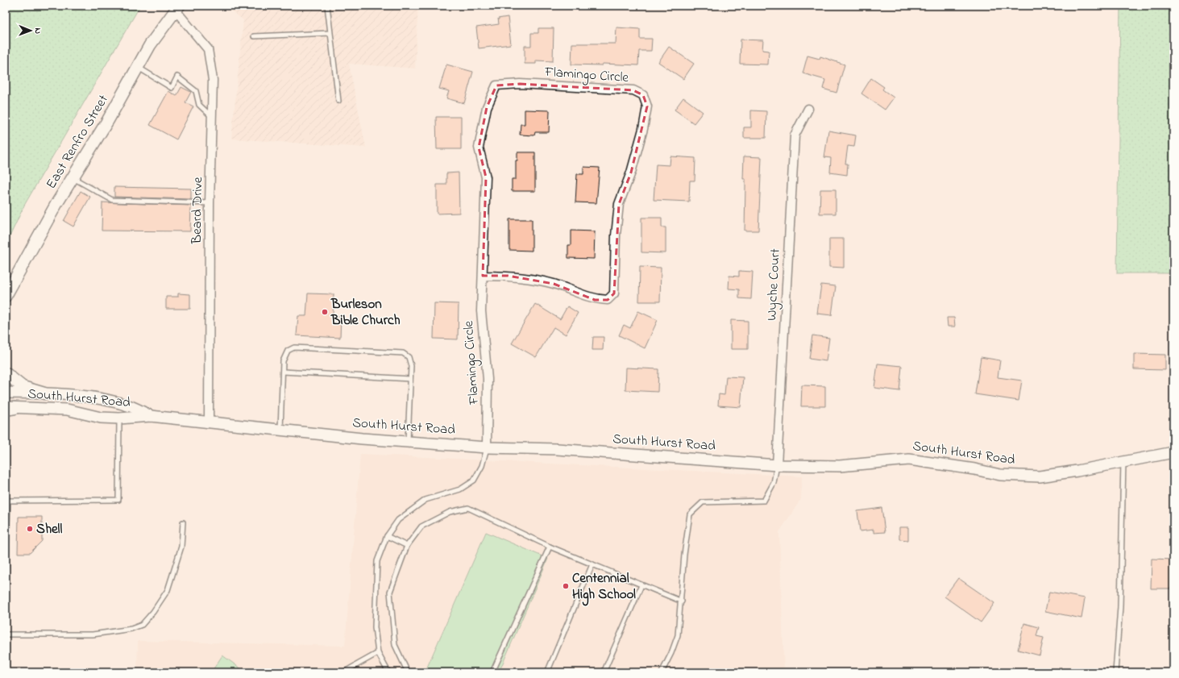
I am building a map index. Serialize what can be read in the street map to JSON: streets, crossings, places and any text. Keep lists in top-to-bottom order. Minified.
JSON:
{"streets":{"main road":["East Renfro Street"],"street":["Flamingo Circle","Beard Drive","Wyche Court","South Hurst Road"]},"crossings":[["Flamingo Circle","South Hurst Road"],["East Renfro Street","Beard Drive"],["Beard Drive","South Hurst Road"],["Wyche Court","South Hurst Road"]],"places":["Burleson Bible Church","Shell","Centennial High School"],"north":"right"}
